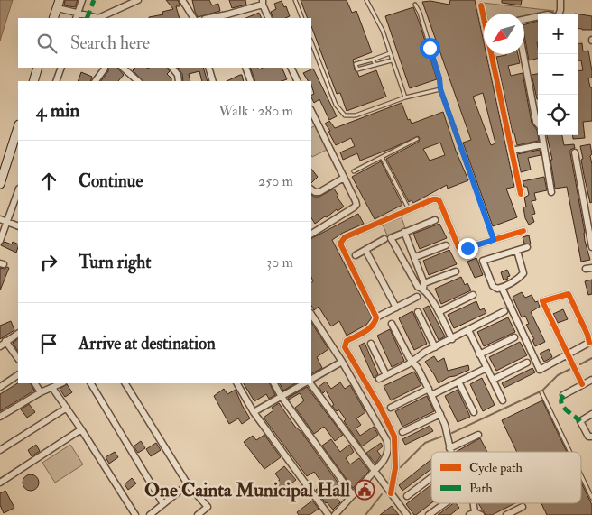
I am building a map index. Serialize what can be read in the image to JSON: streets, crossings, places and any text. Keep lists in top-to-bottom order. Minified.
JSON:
{"places":{"public building":["One Cainta Municipal Hall"]},"legend":["Cycle path","Path"],"north":"bottom left","page":{"map_buttons":["+","−"],"search":"Search here","heading":["4 min","Walk · 280 m"],"list":[["Continue","250 m"],["Turn right","30 m"],"Arrive at destination"]}}
